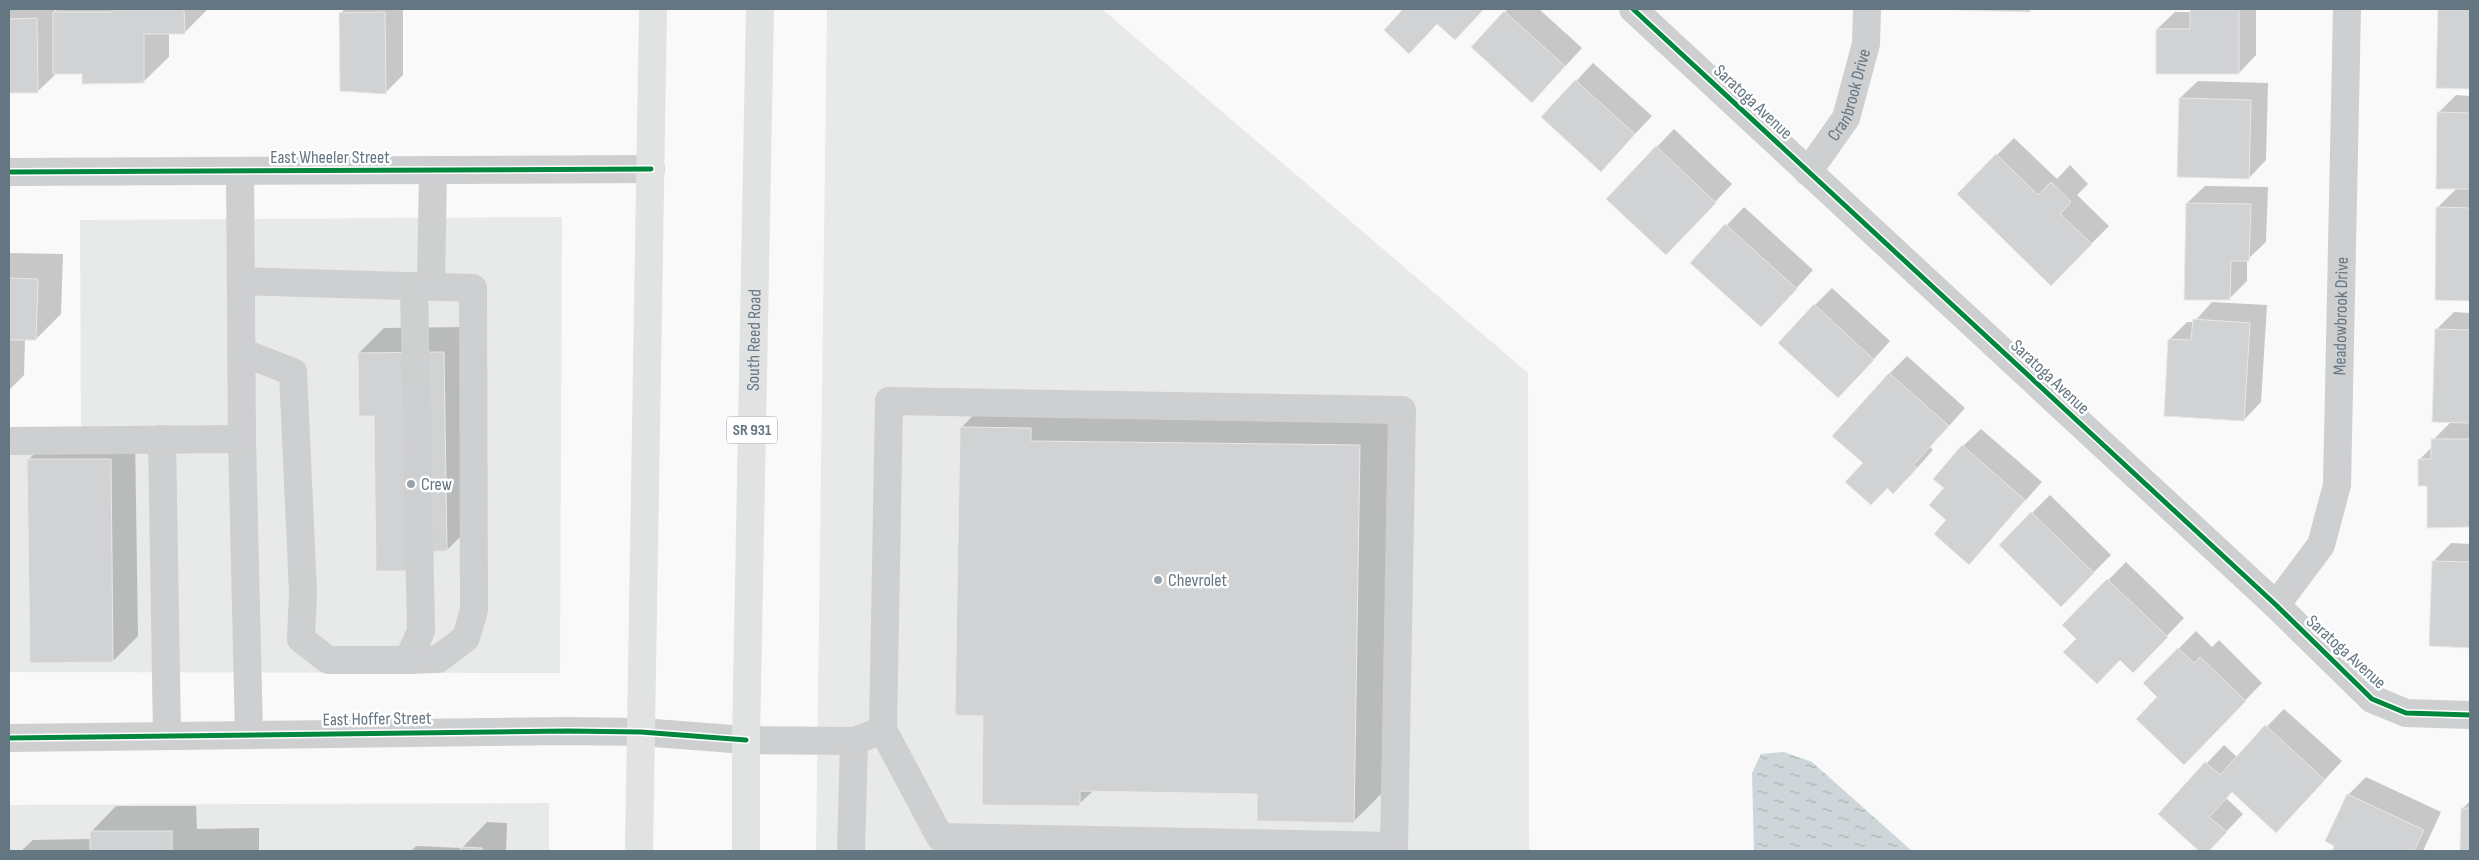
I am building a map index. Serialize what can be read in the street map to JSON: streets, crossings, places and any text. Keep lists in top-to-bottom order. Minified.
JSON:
{"streets":{"main road":["South Reed Road","SR 931"],"street":["Cranbrook Drive","Saratoga Avenue","East Wheeler Street","Meadowbrook Drive","East Hoffer Street"]},"crossings":[["Cranbrook Drive","Saratoga Avenue"],["Saratoga Avenue","Meadowbrook Drive"],["South Reed Road","East Hoffer Street"]],"places":["Crew","Chevrolet"]}
